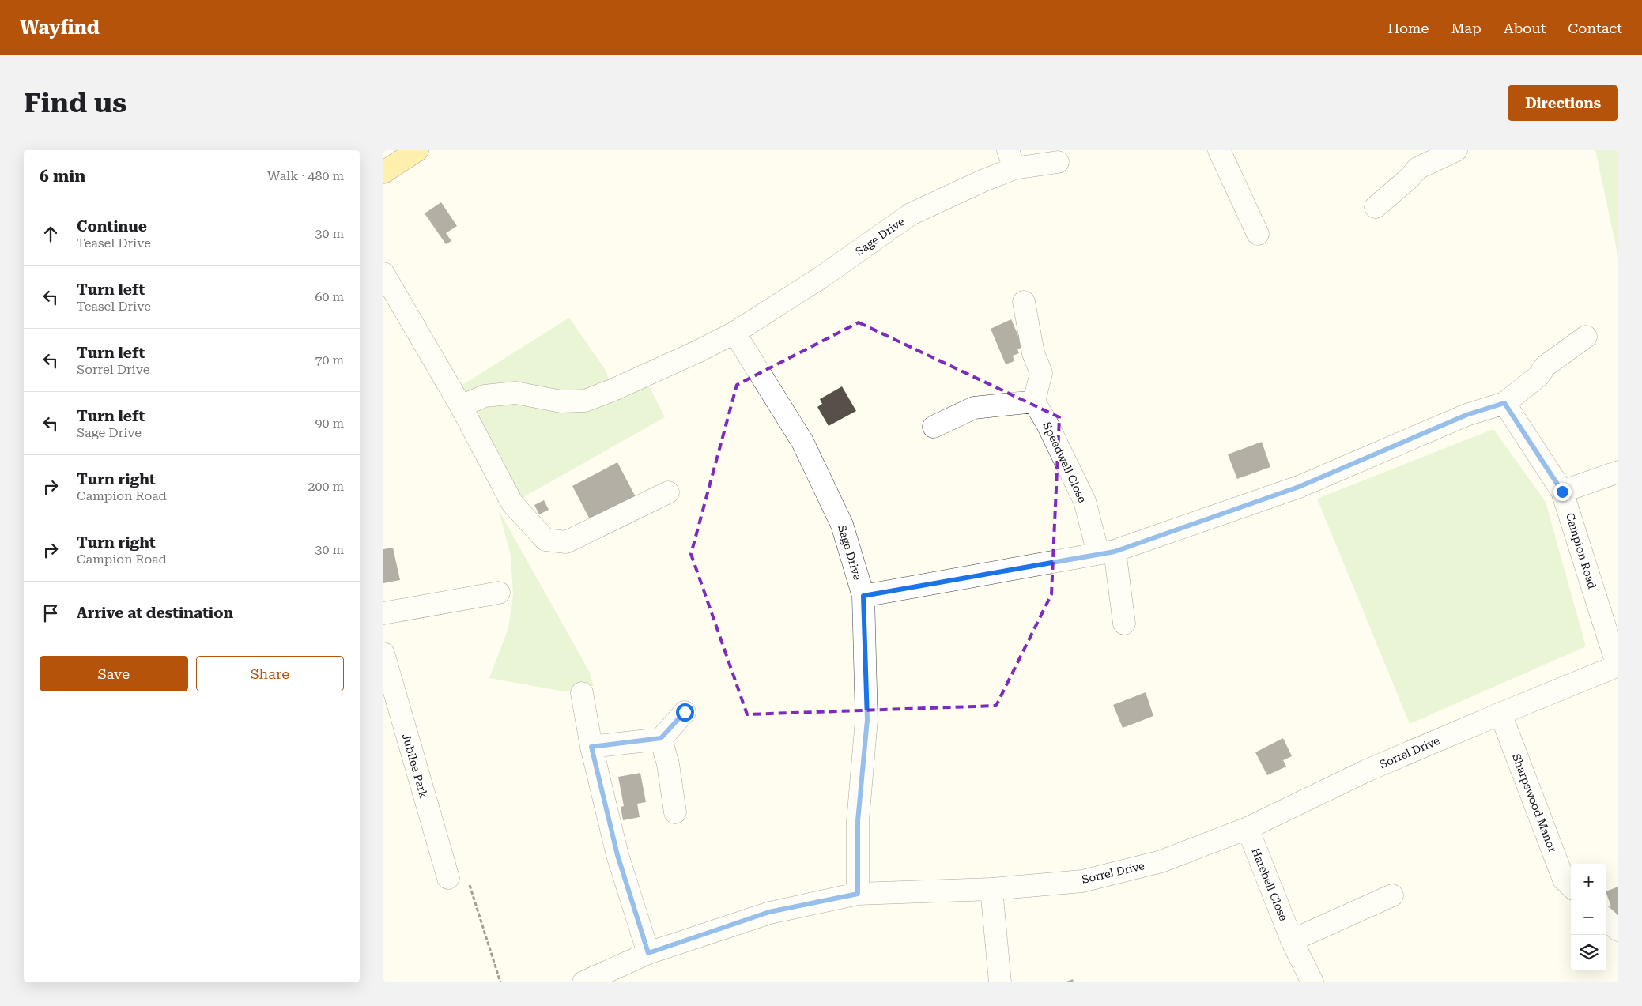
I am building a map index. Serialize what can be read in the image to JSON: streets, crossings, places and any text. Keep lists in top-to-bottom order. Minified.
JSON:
{"streets":{"street":["Sage Drive","Speedwell Close","Campion Road","Sorrel Drive","Jubilee Park","Sharpswood Manor","Harebell Close"]},"crossings":[["Sage Drive","Sorrel Drive"],["Campion Road","Sorrel Drive"],["Sorrel Drive","Sharpswood Manor"],["Sorrel Drive","Harebell Close"]],"page":{"header":"Wayfind","nav":["Home","Map","About","Contact"],"buttons":["Directions",["Save","Share"]],"title":"Find us","heading":["6 min","Walk · 480 m"],"list":[["Continue","Teasel Drive","30 m"],["Turn left","Teasel Drive","60 m"],["Turn left","Sorrel Drive","70 m"],["Turn left","Sage Drive","90 m"],["Turn right","Campion Road","200 m"],["Turn right","Campion Road","30 m"],"Arrive at destination"],"map_buttons":["+","−"]}}
